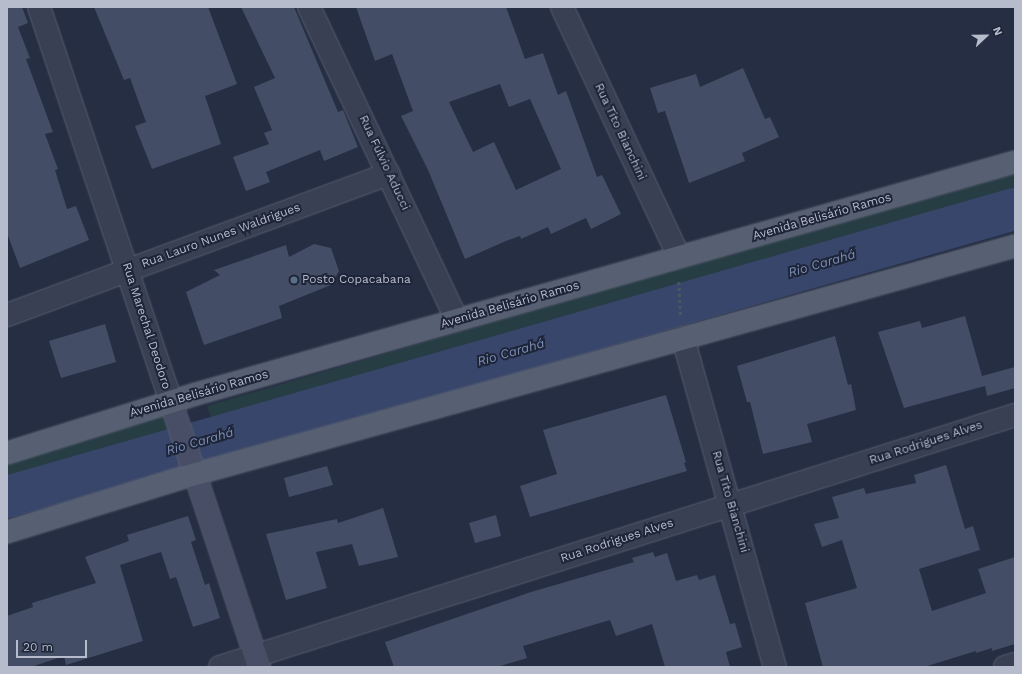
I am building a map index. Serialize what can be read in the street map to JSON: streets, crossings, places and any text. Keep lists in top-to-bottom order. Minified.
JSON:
{"streets":{"main road":["Avenida Belisário Ramos","Rua Marechal Deodoro"],"street":["Rua Tito Bianchini","Rua Fúlvio Aducci","Rua Lauro Nunes Waldrigues","Rua Rodrigues Alves"]},"crossings":[["Rua Tito Bianchini","Avenida Belisário Ramos"],["Rua Tito Bianchini","Rua Rodrigues Alves"],["Rua Fúlvio Aducci","Avenida Belisário Ramos"],["Rua Fúlvio Aducci","Rua Lauro Nunes Waldrigues"],["Avenida Belisário Ramos","Rua Marechal Deodoro"],["Rua Lauro Nunes Waldrigues","Rua Marechal Deodoro"],["Rua Marechal Deodoro","Rua Rodrigues Alves"]],"water":["Rio Carahá"],"places":["Posto Copacabana"],"scale_bar":"20 m","north":"right"}
